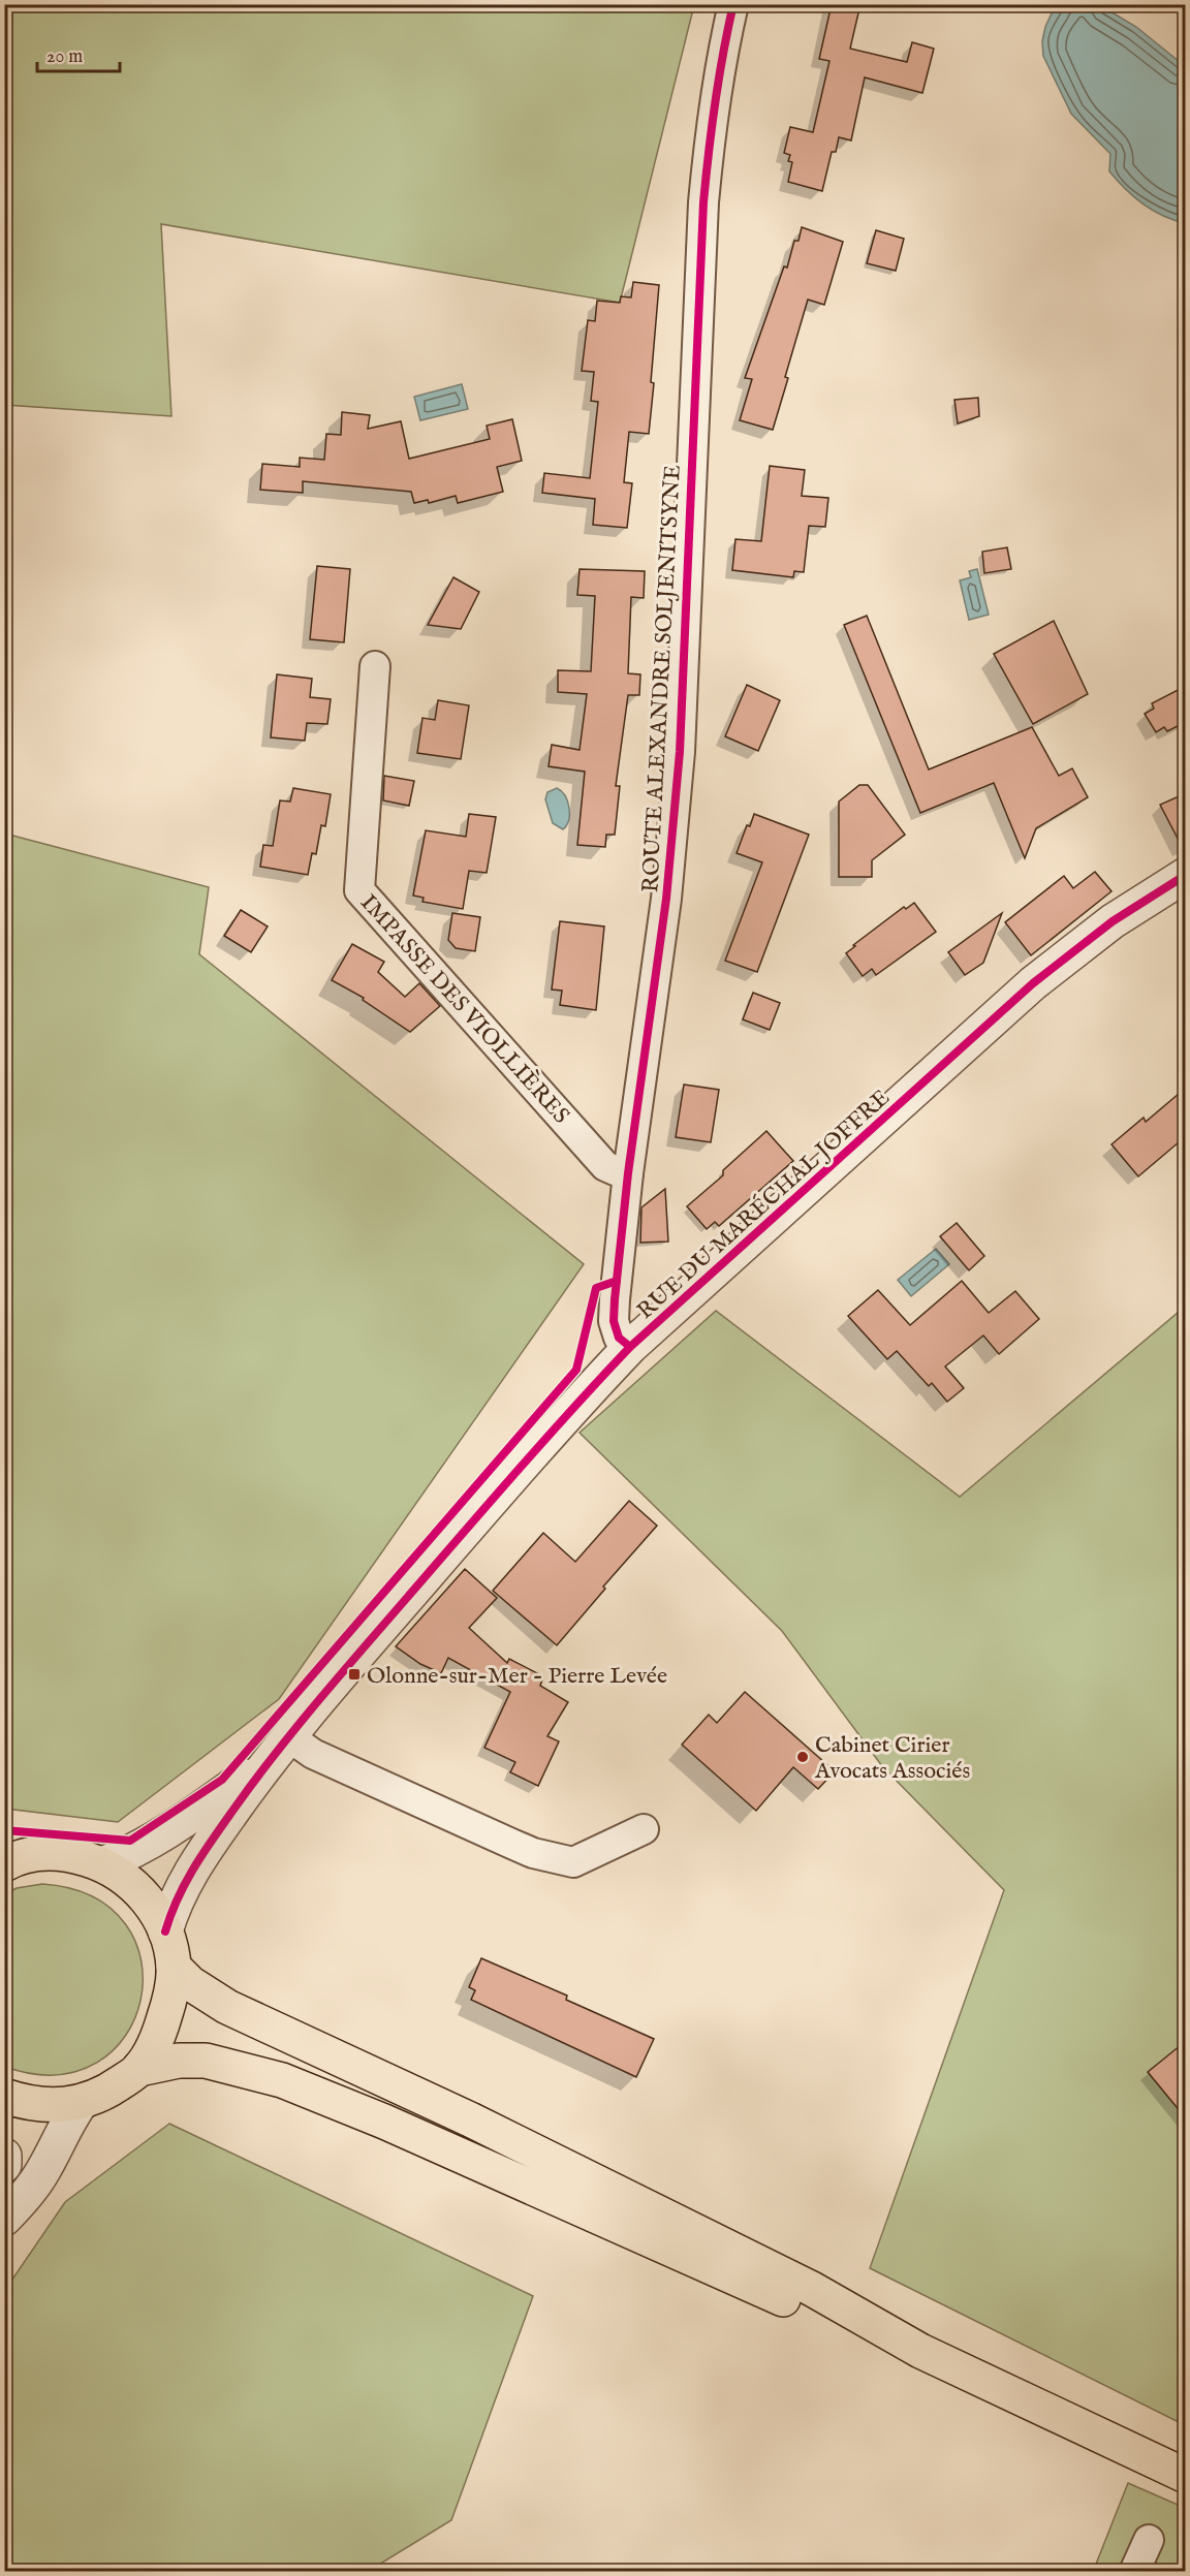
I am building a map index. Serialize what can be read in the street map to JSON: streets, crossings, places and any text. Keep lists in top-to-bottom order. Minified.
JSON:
{"streets":{"street":["ROUTE ALEXANDRE SOLJENITSYNE","IMPASSE DES VIOLLIÈRES","RUE DU MARÉCHAL JOFFRE"]},"crossings":[["ROUTE ALEXANDRE SOLJENITSYNE","IMPASSE DES VIOLLIÈRES"],["ROUTE ALEXANDRE SOLJENITSYNE","RUE DU MARÉCHAL JOFFRE"]],"places":{"transit":["Olonne-sur-Mer - Pierre Levée"],"other":["Cabinet Cirier Avocats Associés"]},"scale_bar":"20 m"}
